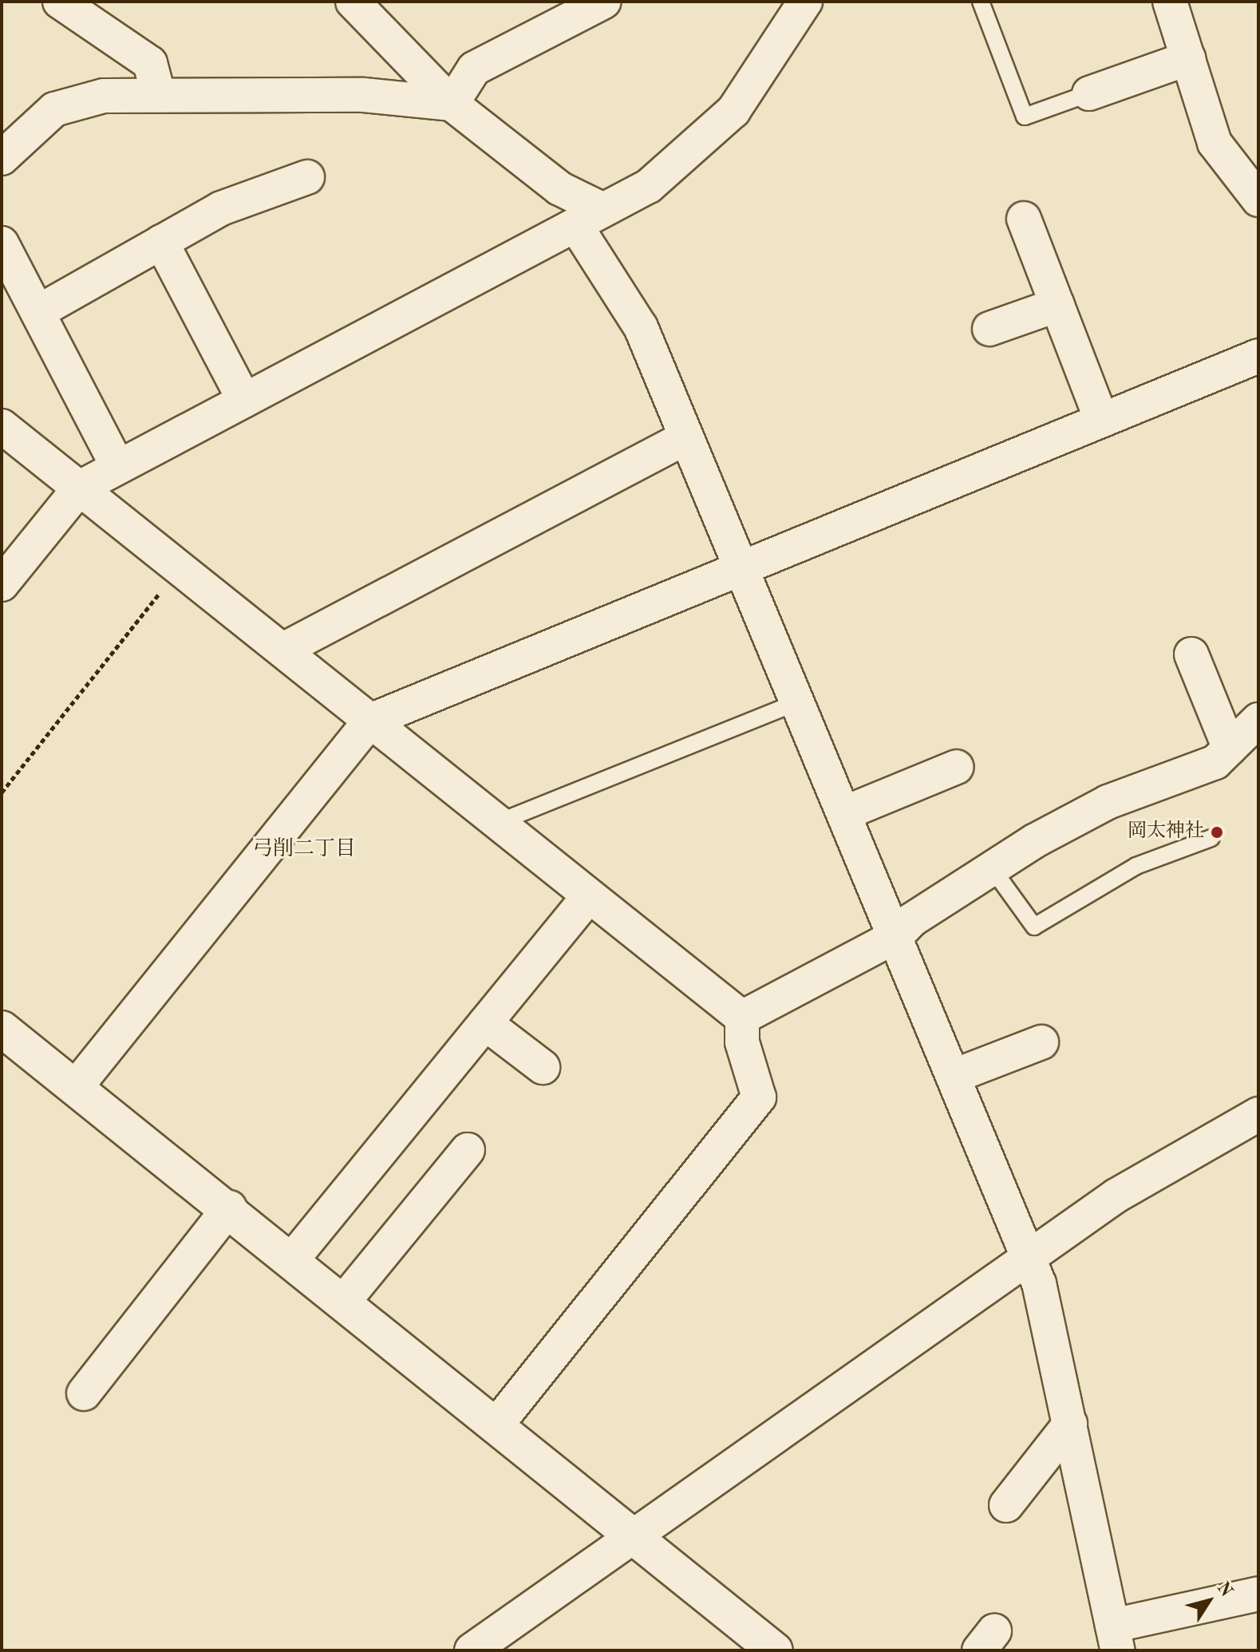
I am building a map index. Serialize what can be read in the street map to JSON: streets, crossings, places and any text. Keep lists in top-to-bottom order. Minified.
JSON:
{"districts":["弓削二丁目"],"places":["岡太神社"],"north":"top right"}
